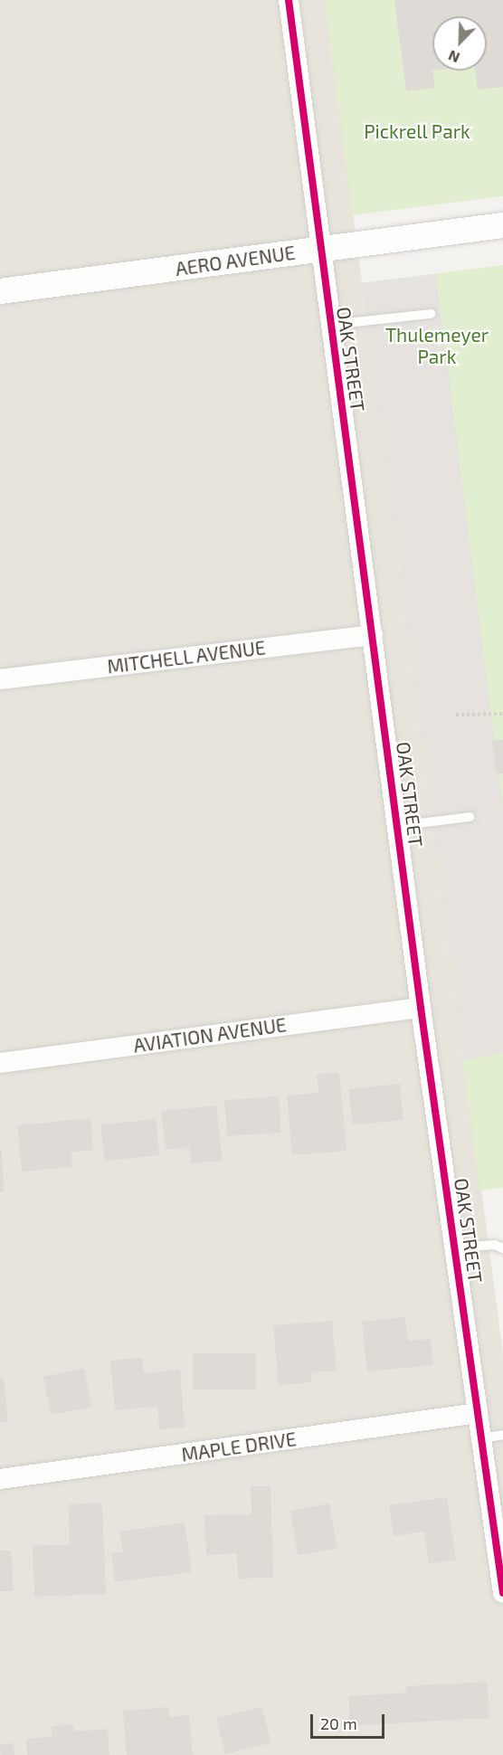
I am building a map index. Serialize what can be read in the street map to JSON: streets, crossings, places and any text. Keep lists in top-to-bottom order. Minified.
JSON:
{"streets":{"street":["AERO AVENUE","OAK STREET","MITCHELL AVENUE","AVIATION AVENUE","MAPLE DRIVE"]},"crossings":[["AERO AVENUE","OAK STREET"],["OAK STREET","MITCHELL AVENUE"],["OAK STREET","AVIATION AVENUE"],["OAK STREET","MAPLE DRIVE"]],"parks":["Pickrell Park","Thulemeyer Park"],"scale_bar":"20 m","north":"bottom left"}
